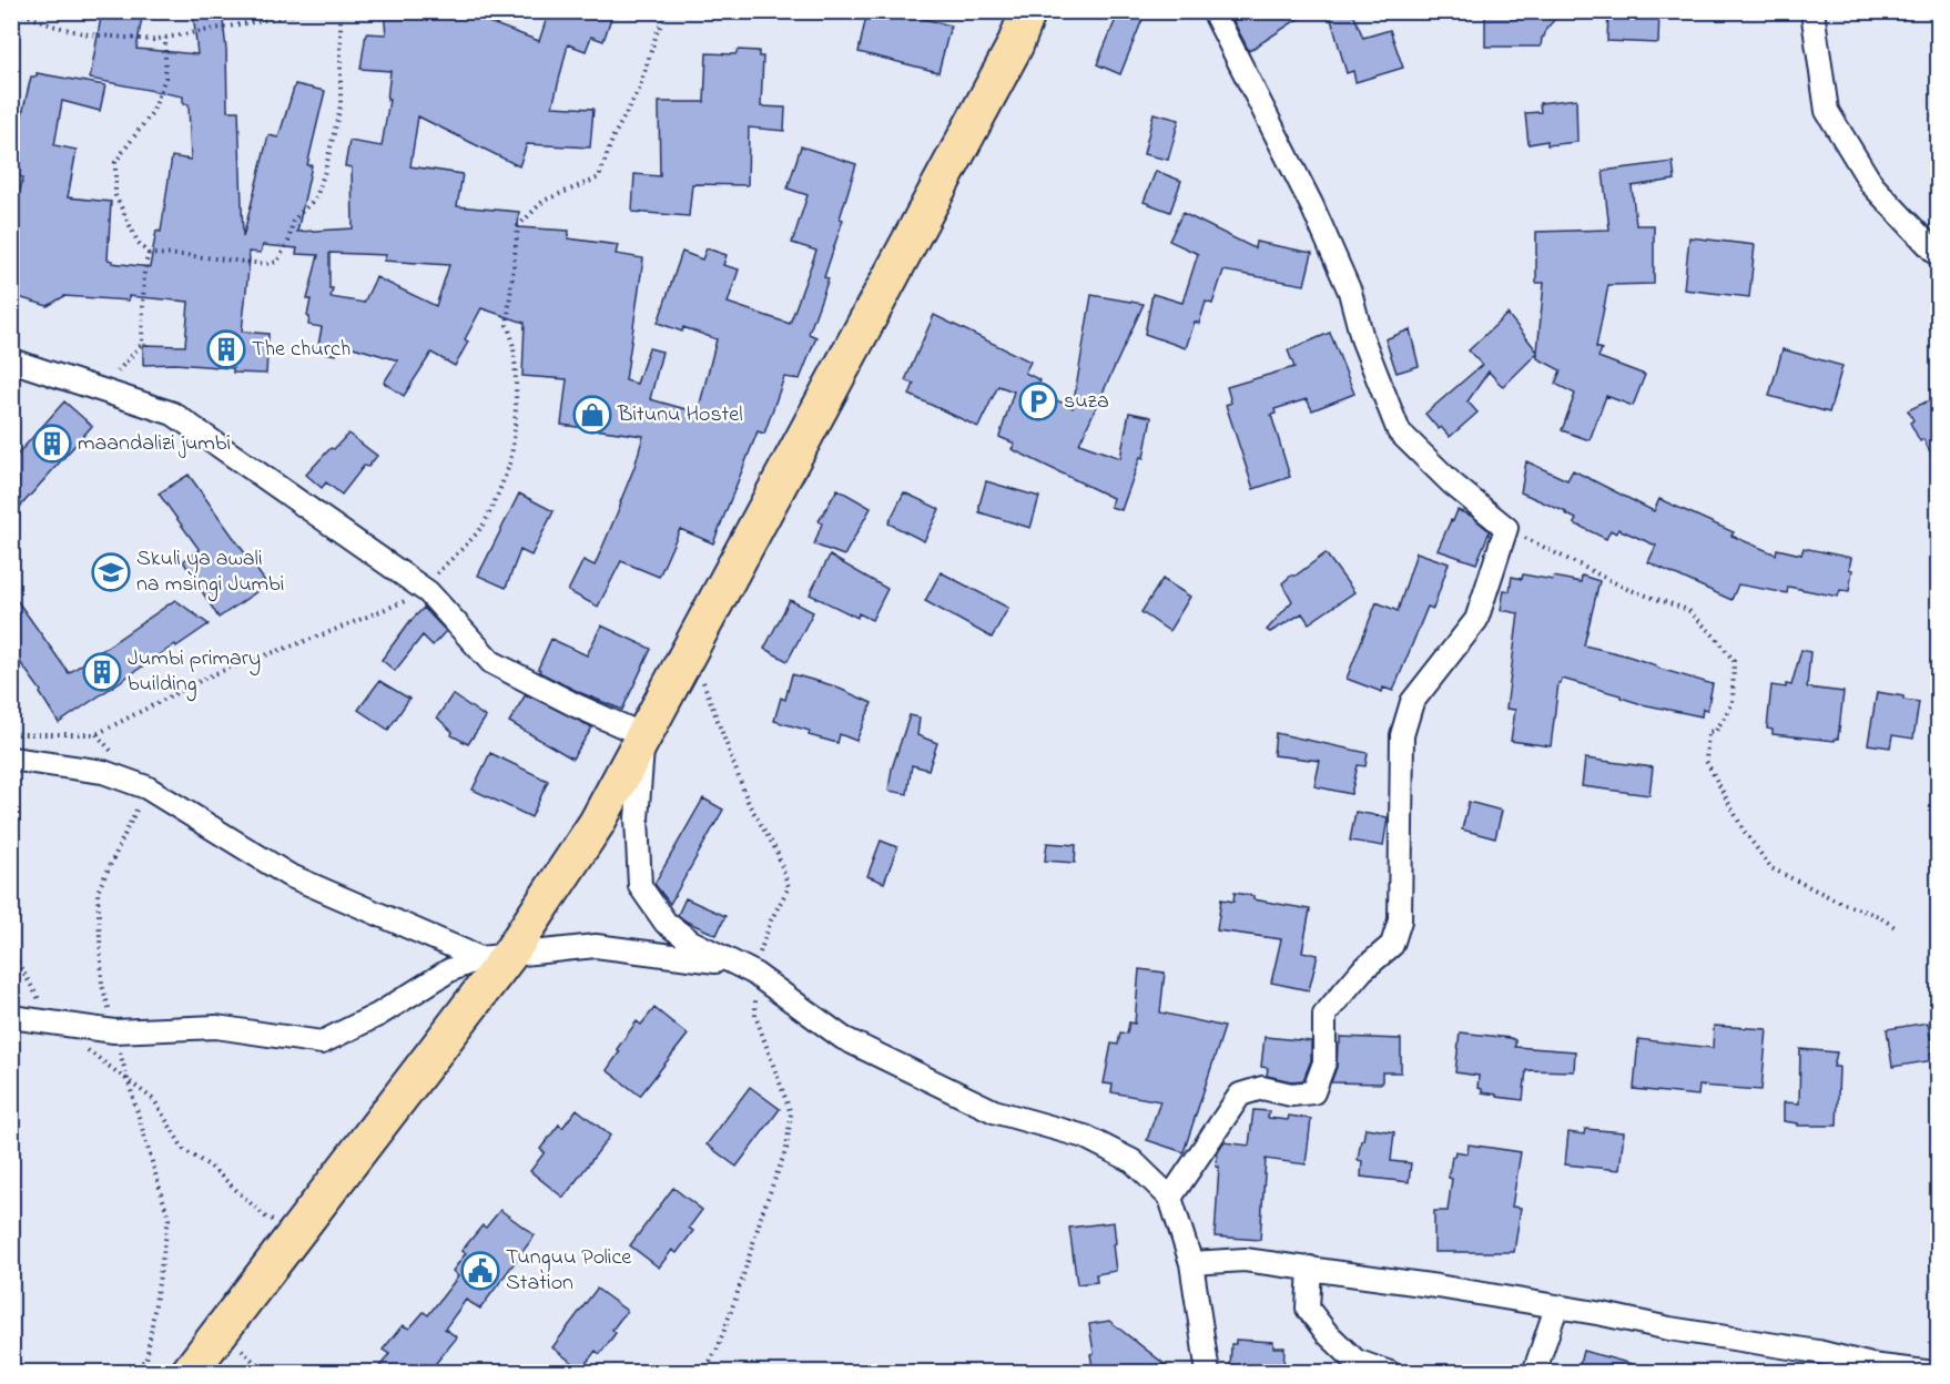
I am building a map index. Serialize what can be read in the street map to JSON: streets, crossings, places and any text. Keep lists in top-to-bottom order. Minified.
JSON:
{"places":{"building":["The church","maandalizi jumbi","Jumbi primary building"],"parking":["suza"],"shop":["Bitunu Hostel"],"school or university":["Skuli ya awali na msingi Jumbi"],"public building":["Tunguu Police Station"]}}
